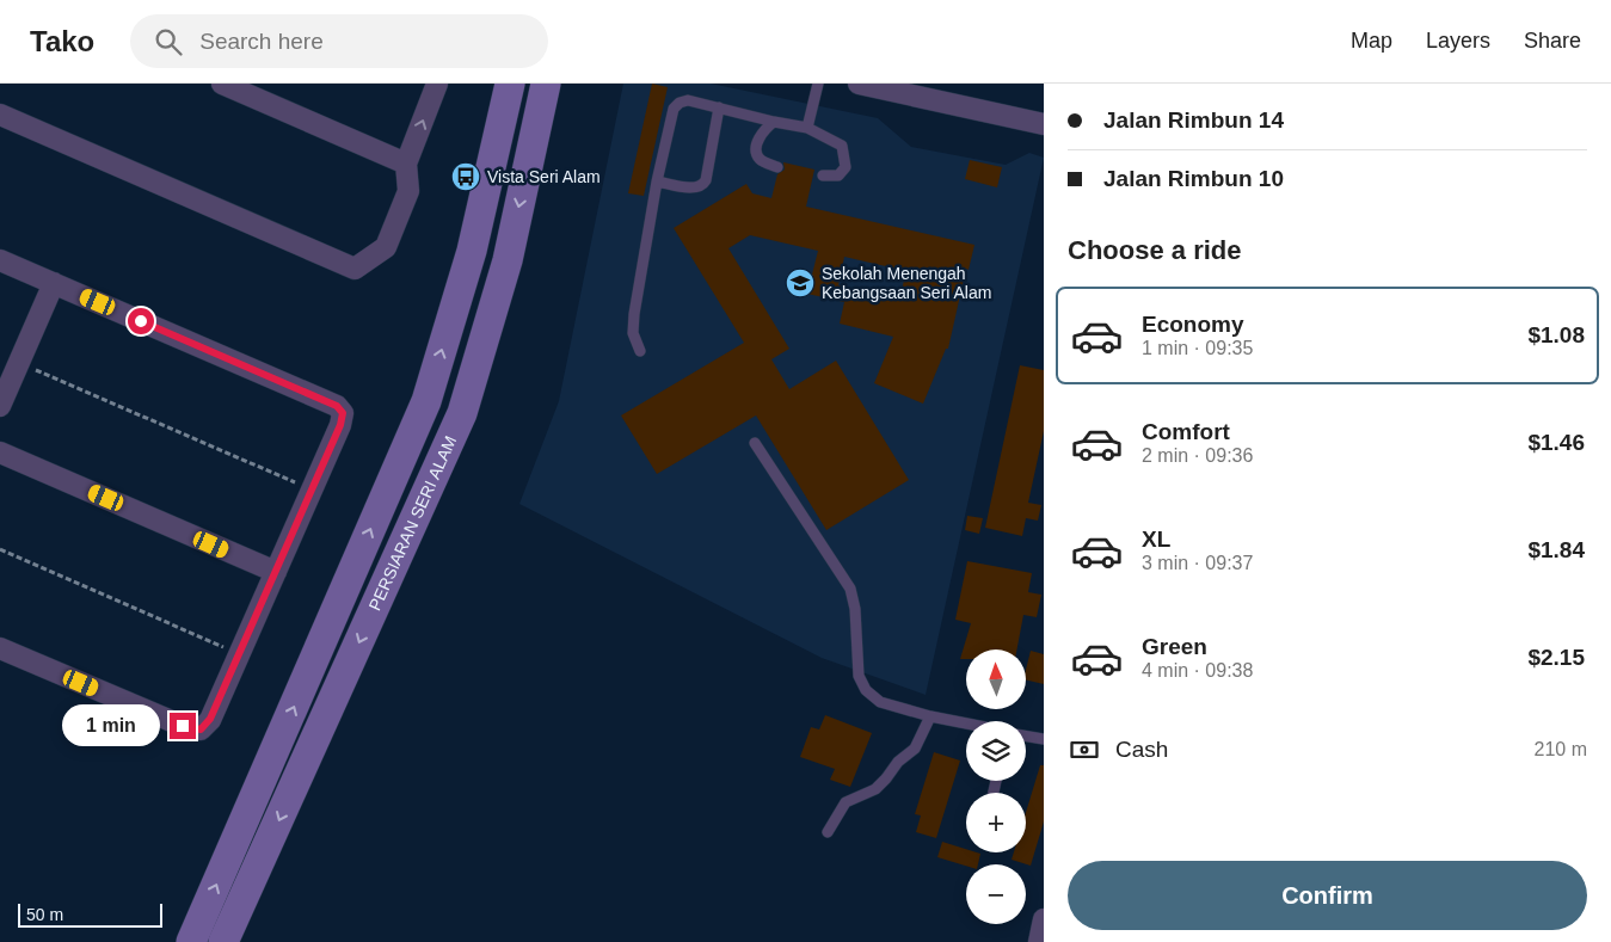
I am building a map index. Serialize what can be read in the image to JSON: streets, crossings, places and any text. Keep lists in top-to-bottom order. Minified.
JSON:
{"streets":{"main road":["PERSIARAN SERI ALAM"]},"places":{"bus stop":["Vista Seri Alam"],"school or university":["Sekolah Menengah Kebangsaan Seri Alam"]},"scale_bar":"50 m","north":"top","page":{"header":"Tako","search":"Search here","nav":["Map","Layers","Share"],"banner":["Jalan Rimbun 14","Jalan Rimbun 10"],"heading":"Choose a ride","list":[{"name":"Economy","note":"1 min · 09:35","value":"$1.08"},{"name":"Comfort","note":"2 min · 09:36","value":"$1.46"},{"name":"XL","note":"3 min · 09:37","value":"$1.84"},{"name":"Green","note":"4 min · 09:38","value":"$2.15"}],"map_buttons":["+","−"],"bubble":"1 min","pay":["Cash","210 m"],"buttons":"Confirm","scale":"50 m"}}
